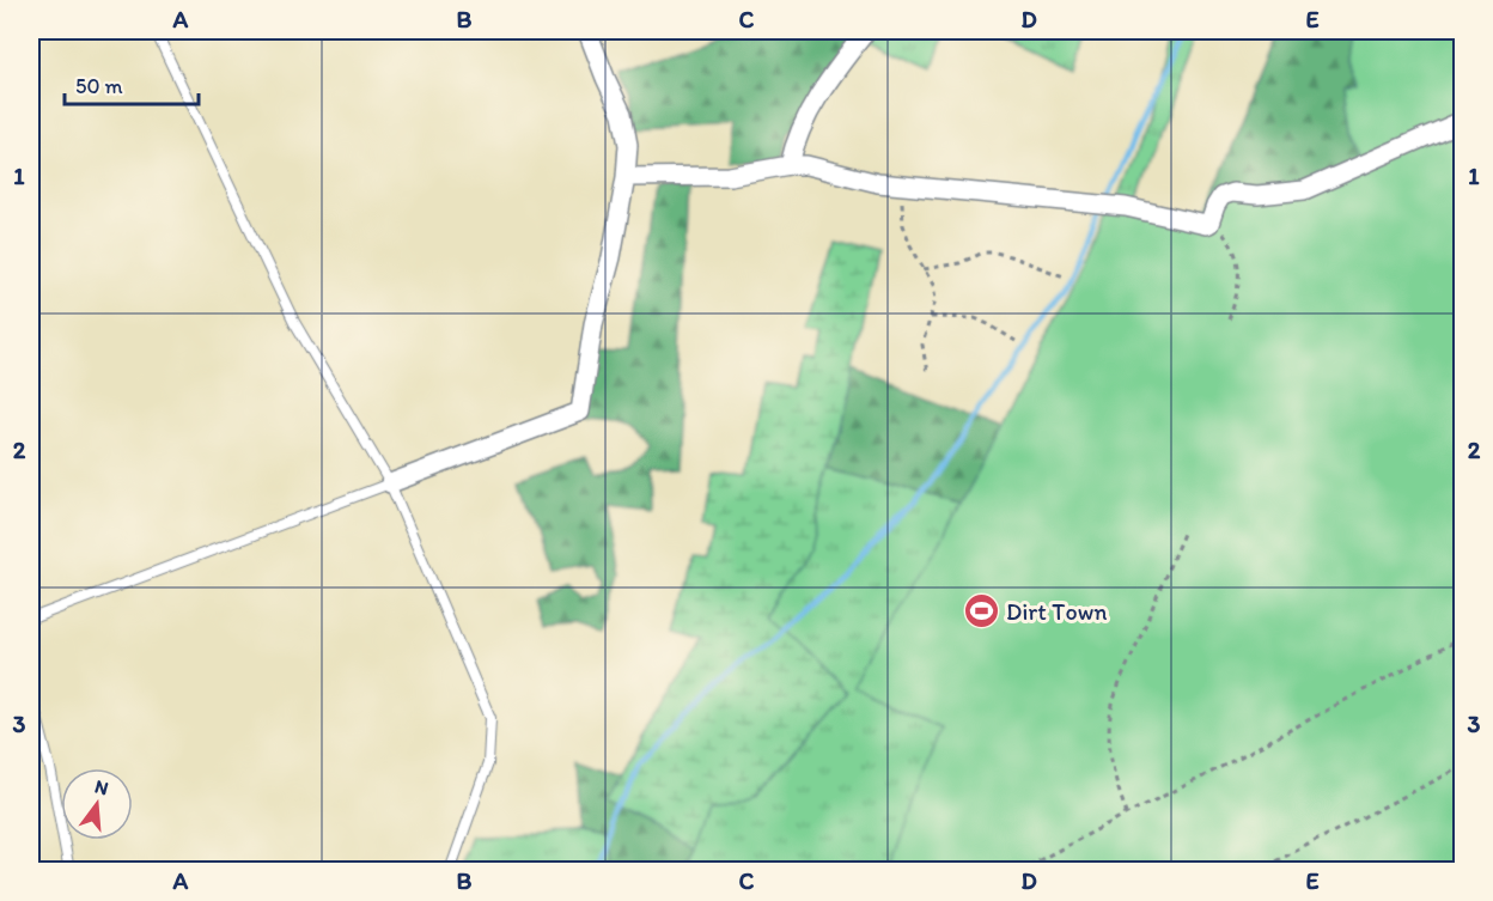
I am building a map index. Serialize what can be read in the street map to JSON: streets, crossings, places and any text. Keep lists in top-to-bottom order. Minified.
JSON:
{"places":{"sports":["Dirt Town"]},"scale_bar":"50 m","north":"top","grid":{"columns":["A","B","C","D","E"],"rows":["1","2","3"]}}
